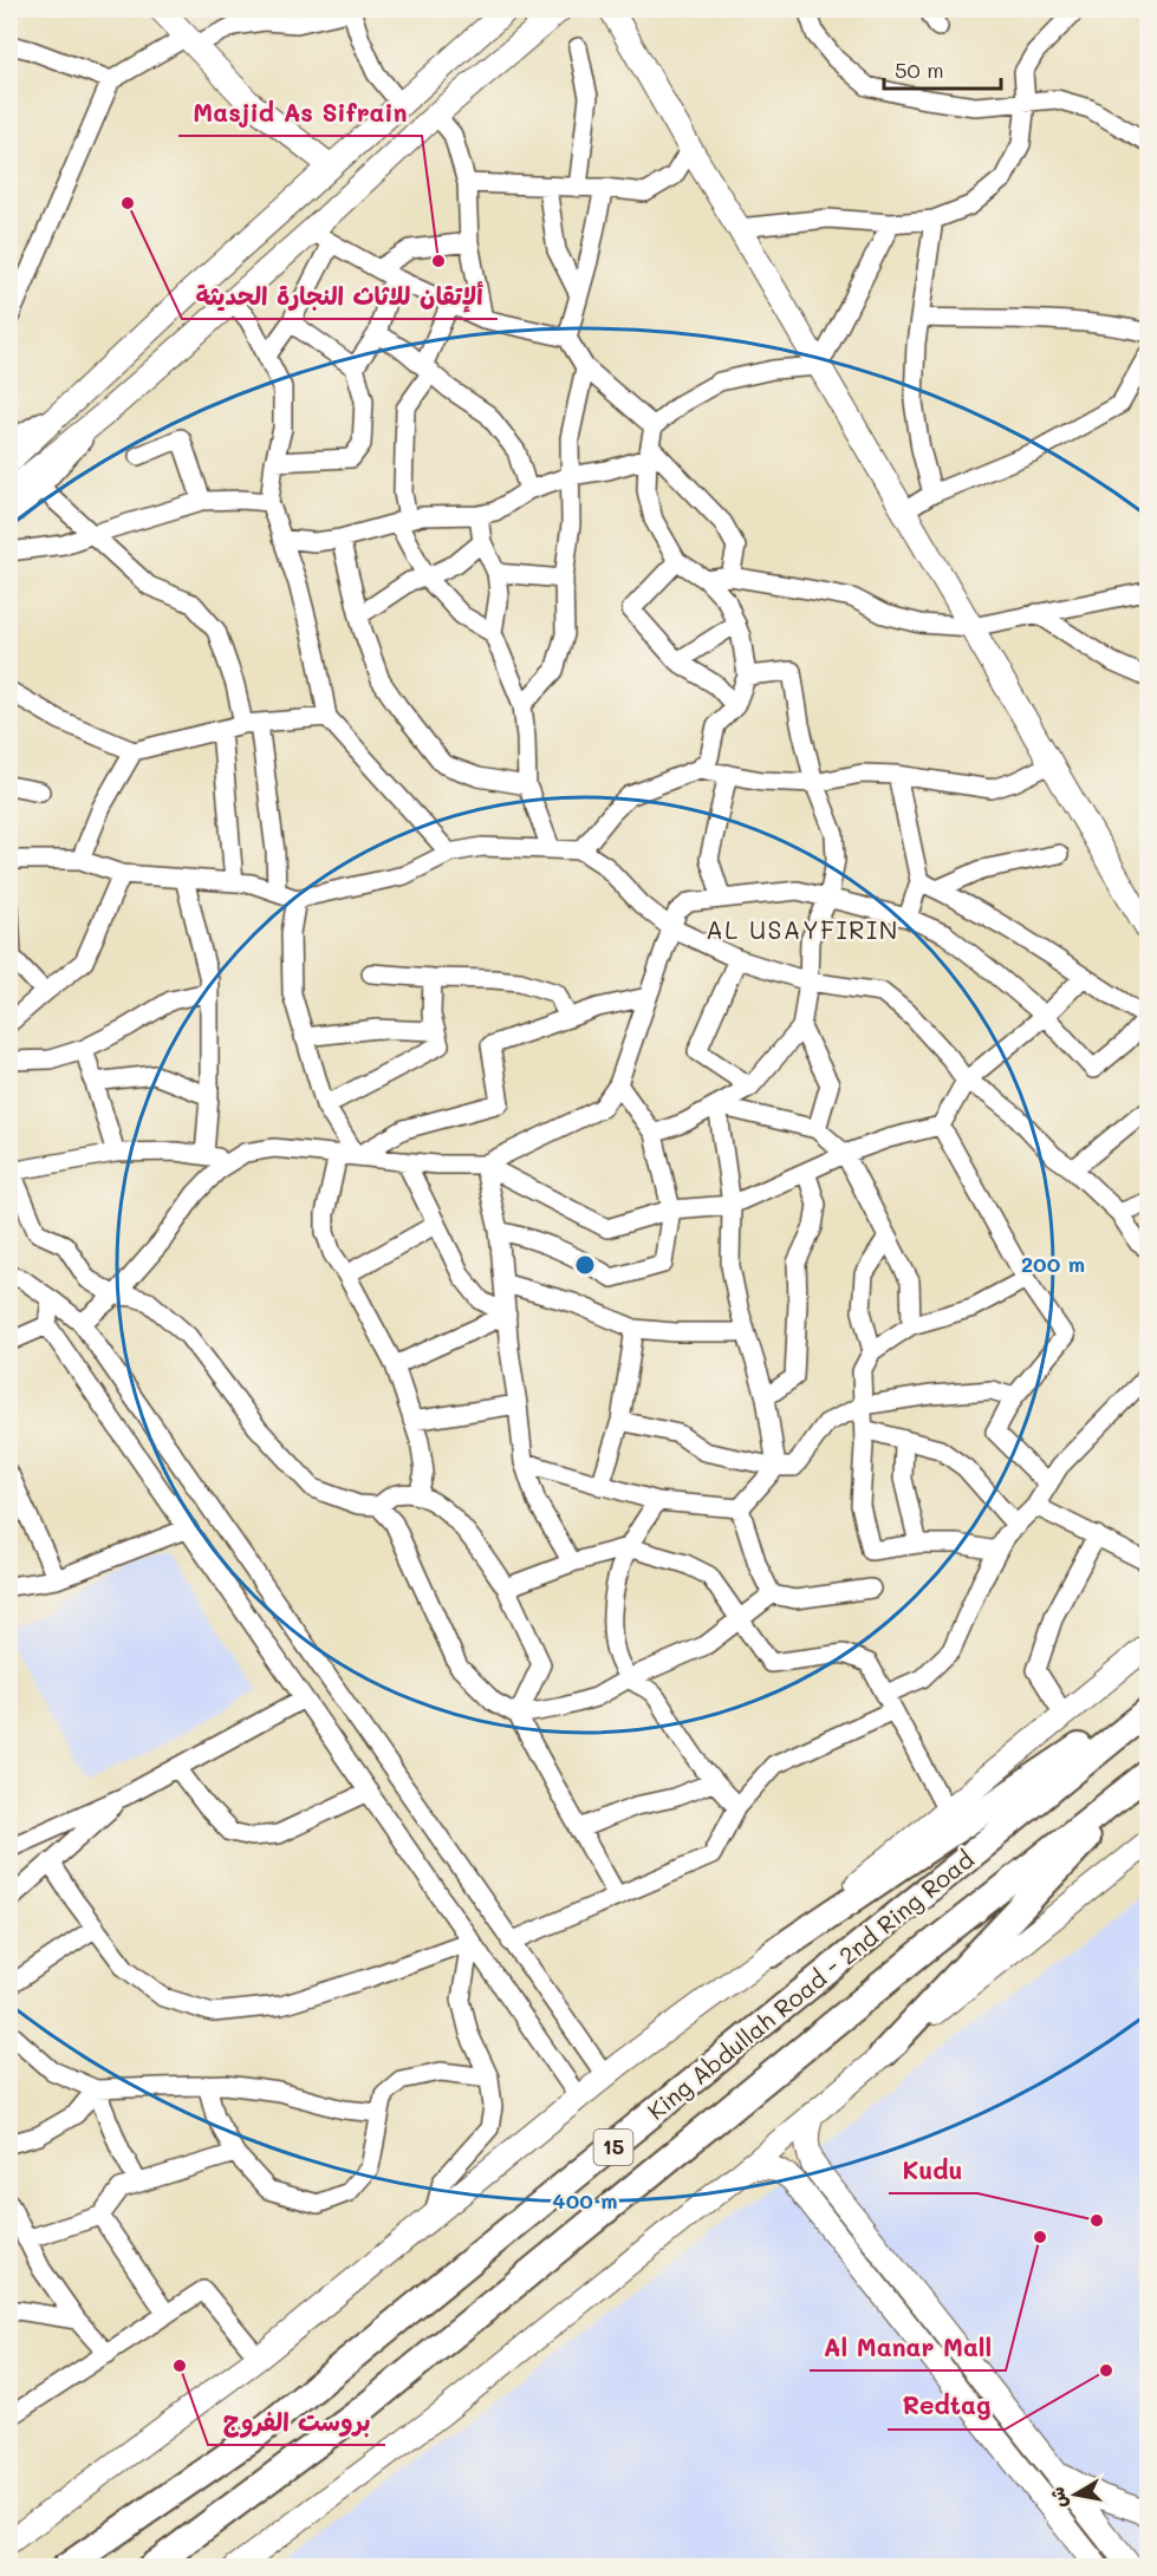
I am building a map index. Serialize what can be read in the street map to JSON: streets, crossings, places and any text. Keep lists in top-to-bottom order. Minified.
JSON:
{"streets":{"highway":["King Abdullah Road - 2nd Ring Road","15"]},"districts":["AL USAYFIRIN"],"places":["ألإتقان للاثاث النجارة الحديثة","Masjid As Sifrain","Kudu","Al Manar Mall","بروست الفروج","Redtag"],"scale_bar":"50 m","north":"left","rings":["200 m","400 m"]}
